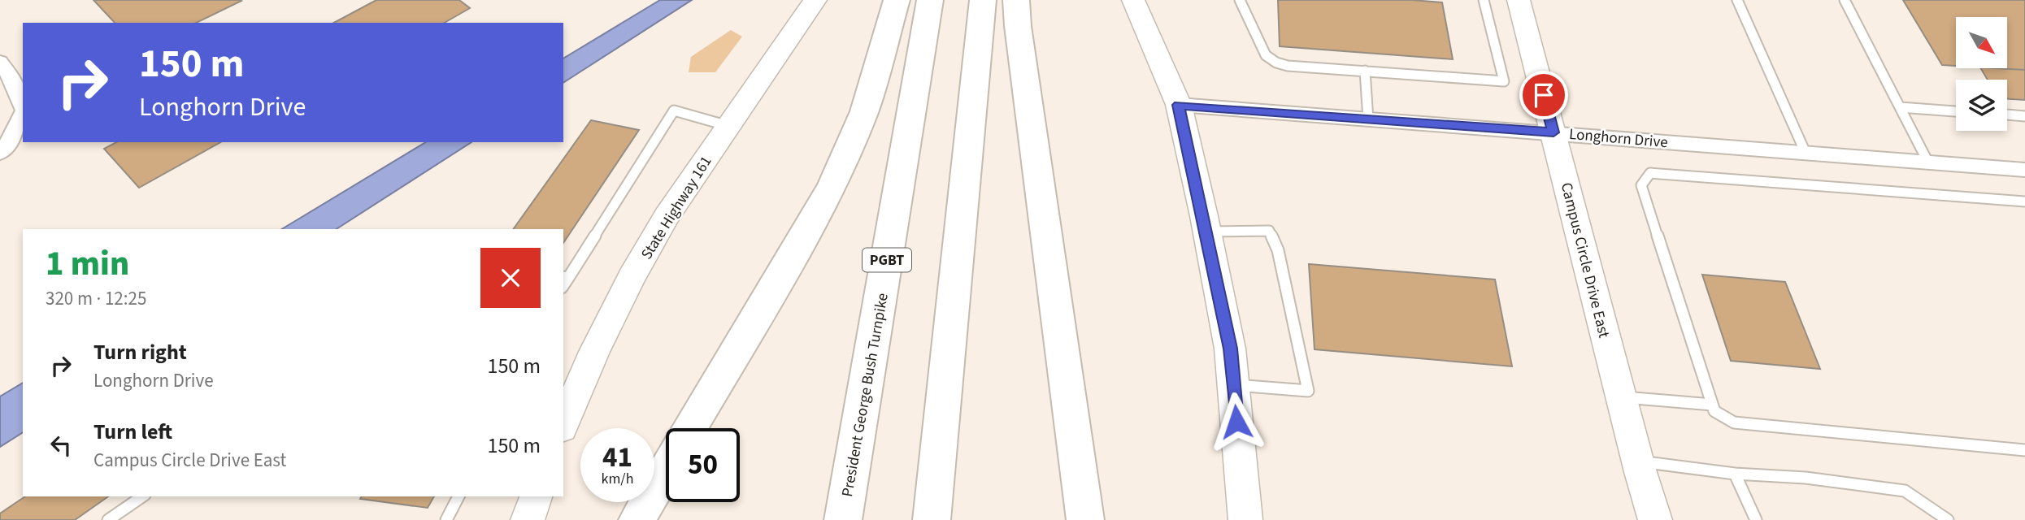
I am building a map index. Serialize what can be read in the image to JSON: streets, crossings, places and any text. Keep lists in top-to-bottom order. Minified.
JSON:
{"streets":{"highway":["PGBT","President George Bush Turnpike"],"main road":["State Highway 161","Campus Circle Drive East"],"street":["Longhorn Drive"]},"crossings":[["Longhorn Drive","Campus Circle Drive East"]],"north":"bottom right","page":{"turn":["150 m","Longhorn Drive"],"heading":["1 min","320 m · 12:25"],"list":[{"name":"Turn right","note":"Longhorn Drive","value":"150 m"},{"name":"Turn left","note":"Campus Circle Drive East","value":"150 m"}],"speed":"41 km/h","limit":"50"}}
